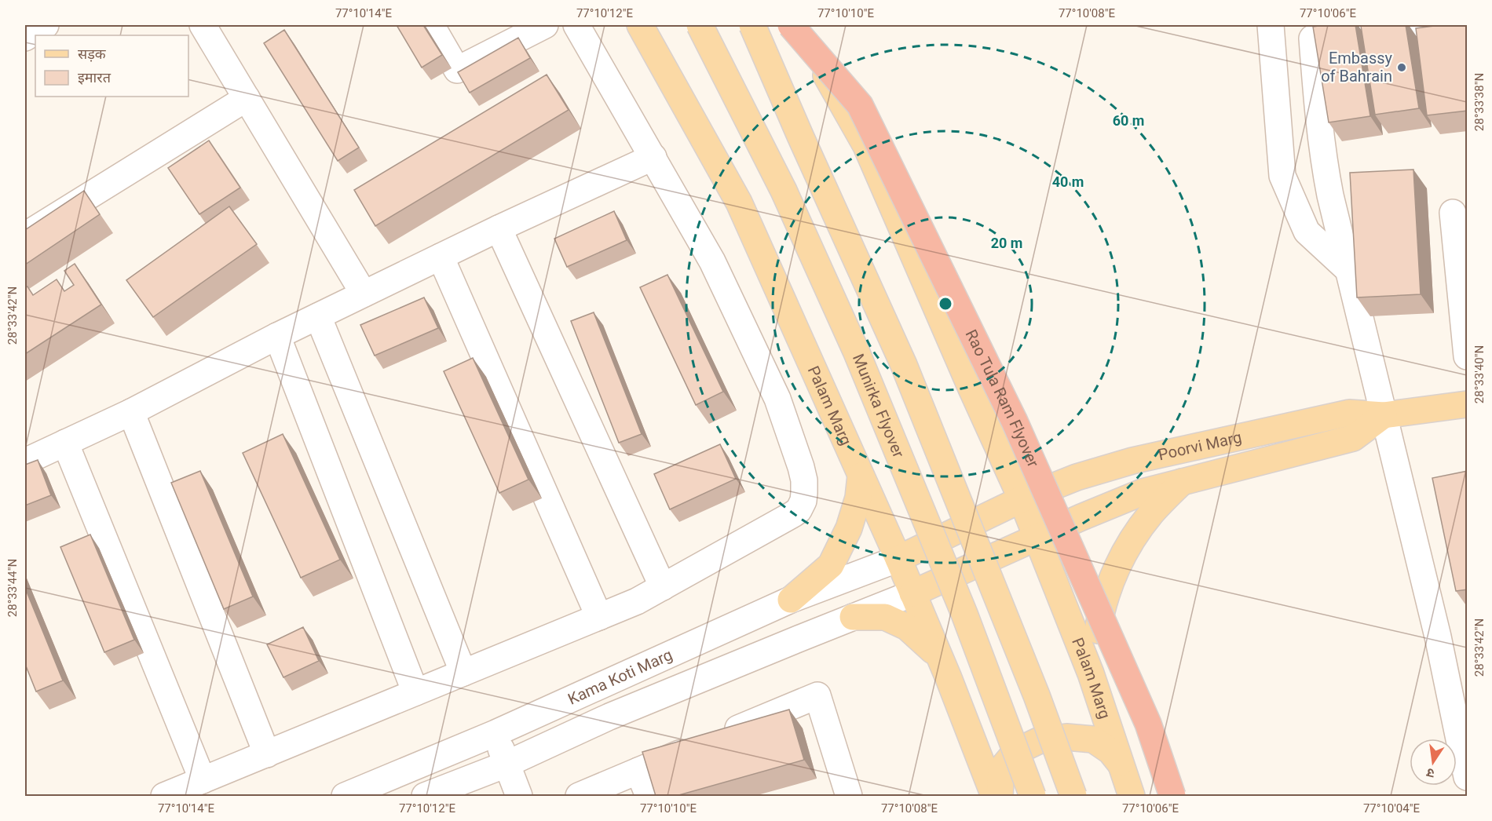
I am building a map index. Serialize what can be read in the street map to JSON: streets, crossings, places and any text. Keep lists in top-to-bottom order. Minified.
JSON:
{"streets":{"highway":["Rao Tula Ram Flyover"],"main road":["Palam Marg","Munirka Flyover","Poorvi Marg"],"street":["Kama Koti Marg"]},"crossings":[["Palam Marg","Poorvi Marg"],["Palam Marg","Kama Koti Marg"],["Poorvi Marg","Kama Koti Marg"]],"places":["Embassy of Bahrain"],"legend":["सड़क","इमारत"],"north":"bottom","coordinates":["77°10'14\"E","77°10'12\"E","77°10'10\"E","77°10'08\"E","77°10'06\"E","28°33'38\"N","28°33'42\"N","28°33'40\"N","28°33'44\"N","77°10'04\"E"],"rings":["60 m","40 m","20 m"]}
